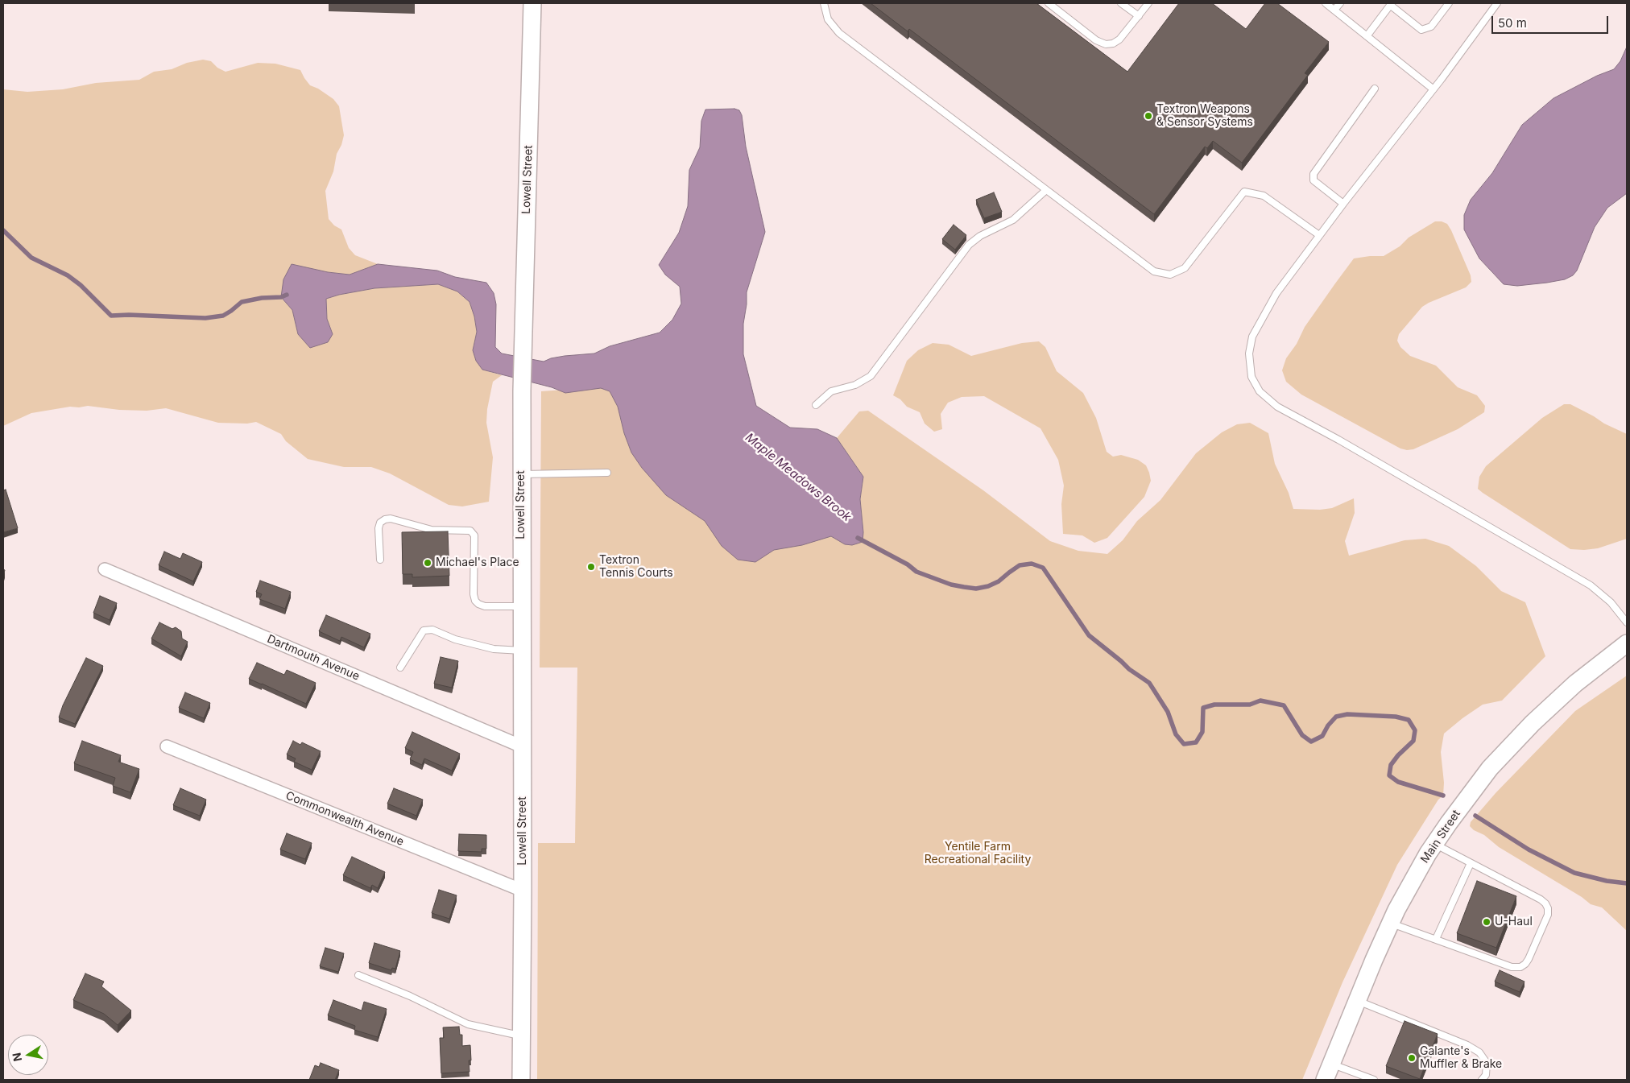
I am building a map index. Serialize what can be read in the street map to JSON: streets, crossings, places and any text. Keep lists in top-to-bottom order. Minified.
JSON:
{"streets":{"main road":["Lowell Street","Main Street"],"street":["Dartmouth Avenue","Commonwealth Avenue"]},"crossings":[["Lowell Street","Dartmouth Avenue"],["Lowell Street","Commonwealth Avenue"]],"water":["Maple Meadows Brook"],"parks":["Yentile Farm Recreational Facility"],"places":["Textron Weapons & Sensor Systems","Michael's Place","Textron Tennis Courts","U-Haul","Galante's Muffler & Brake"],"scale_bar":"50 m","north":"left"}
